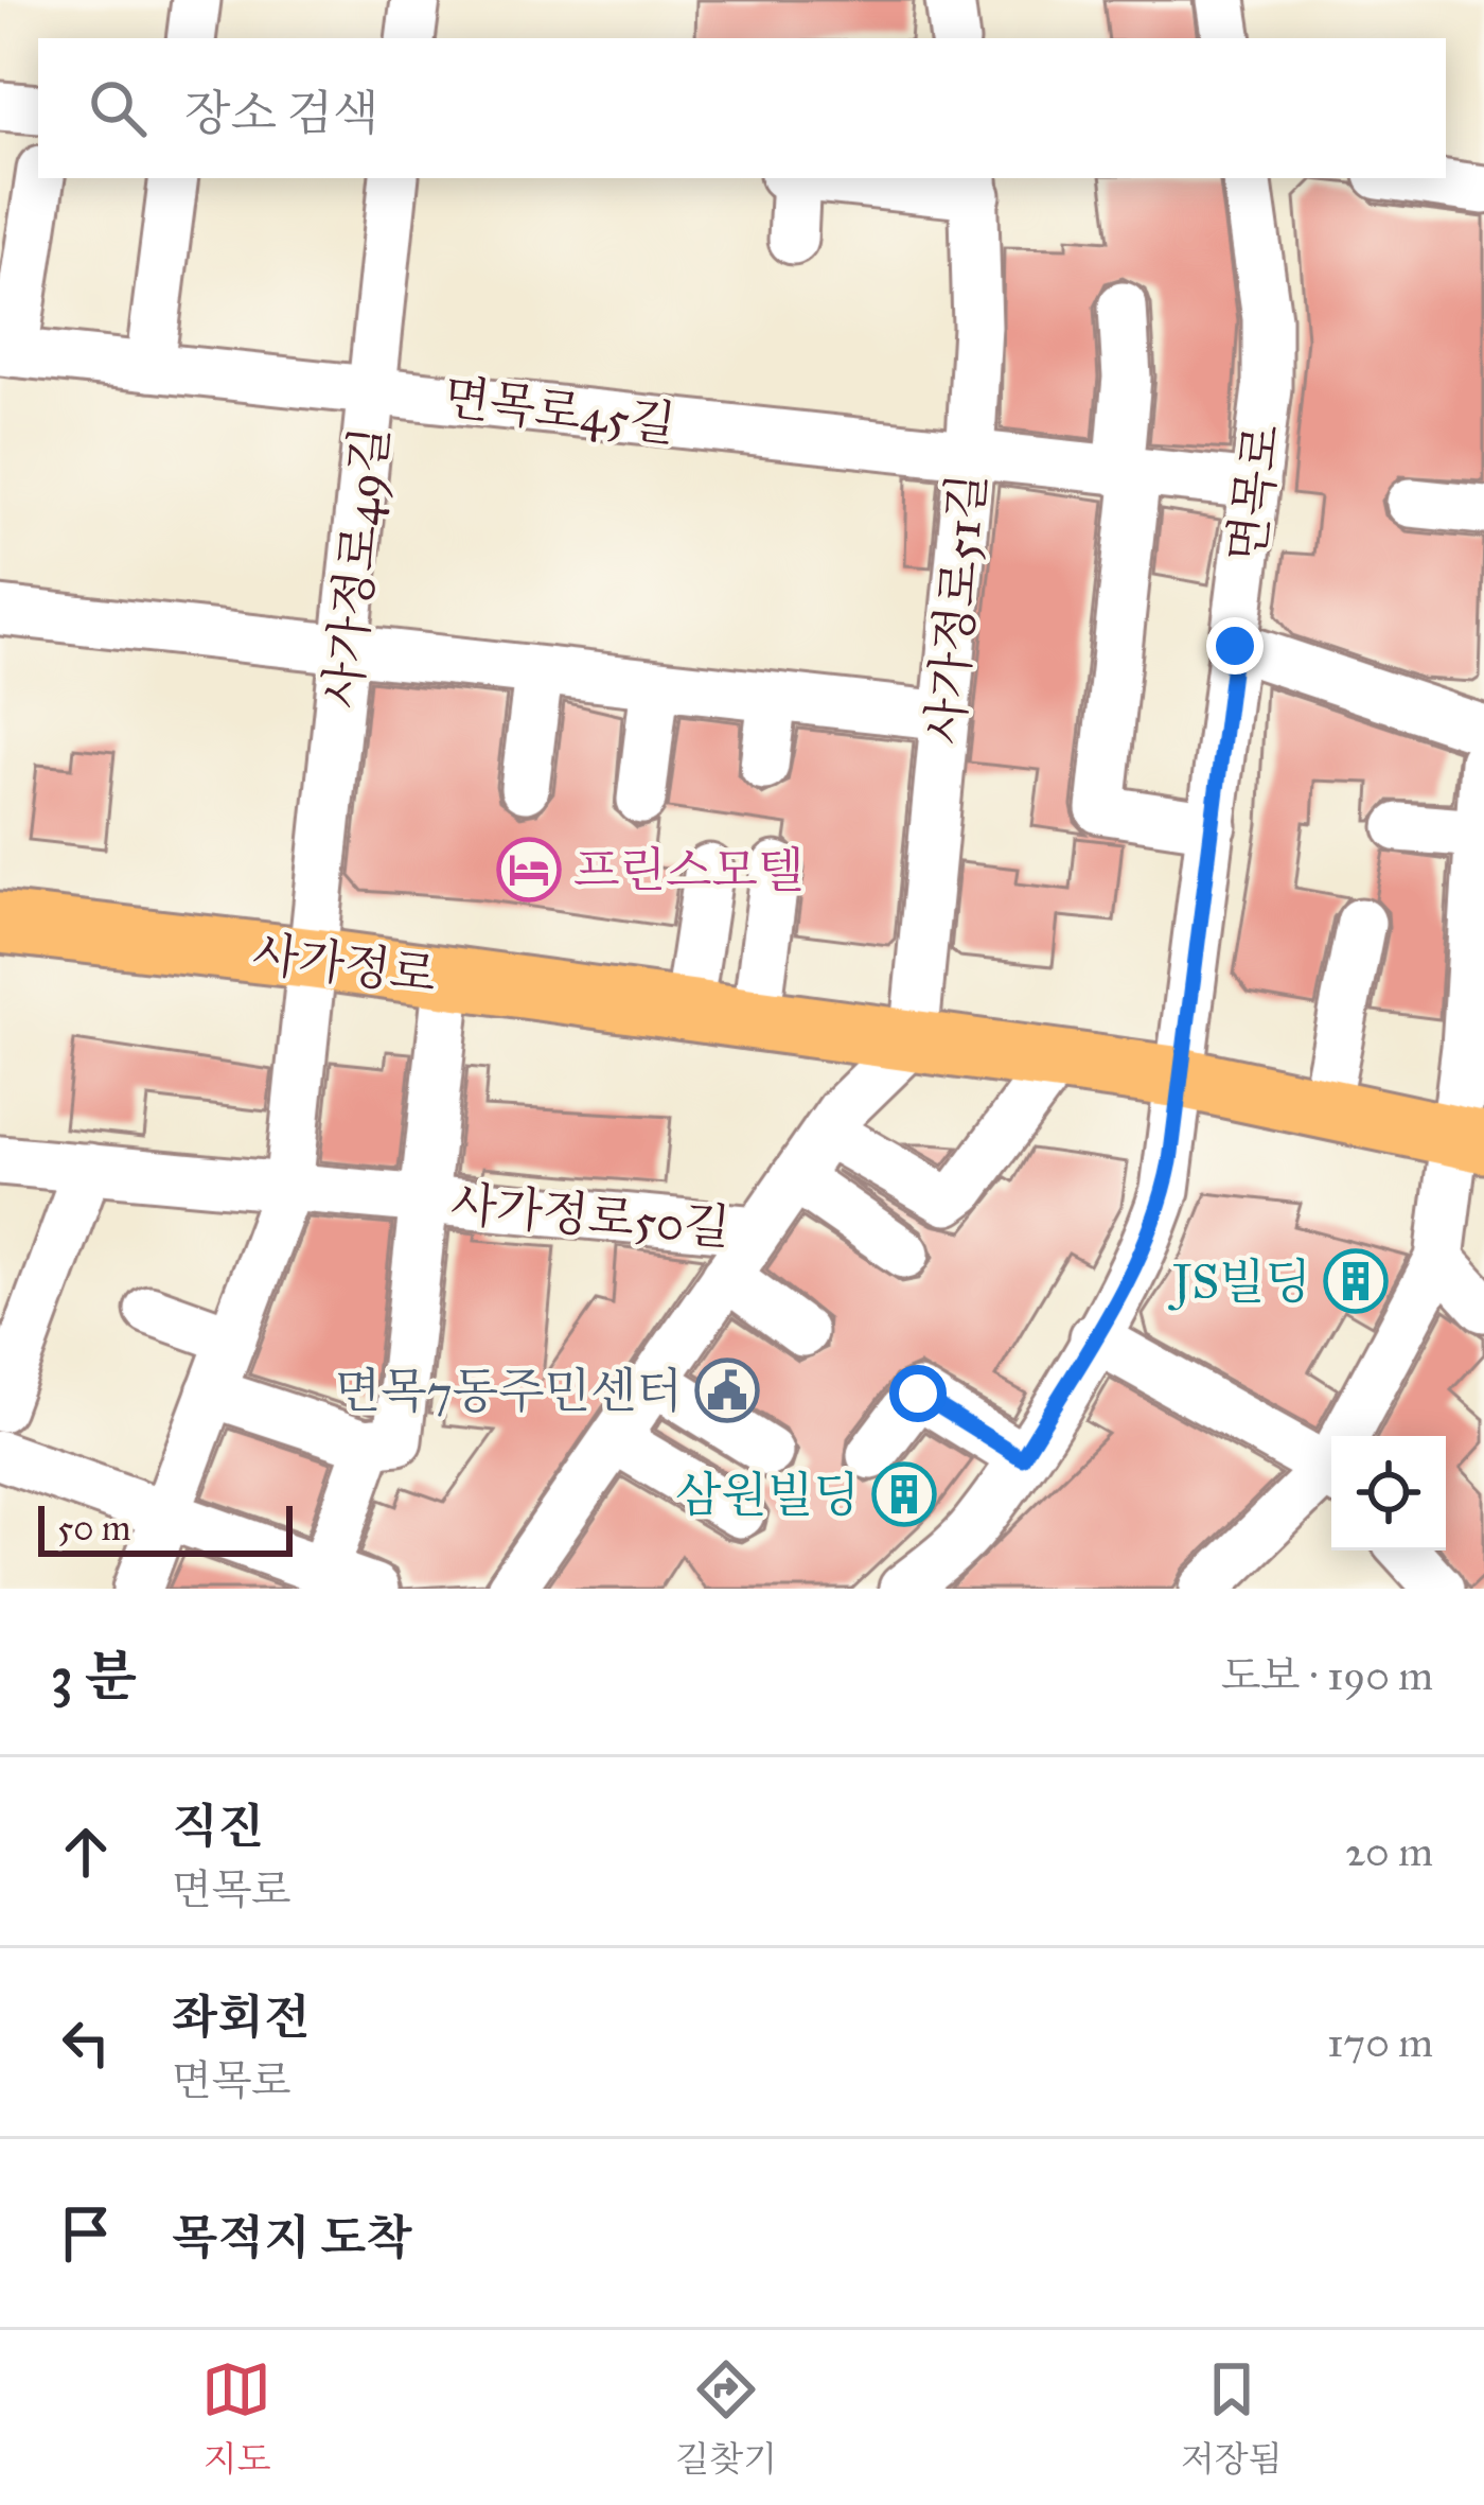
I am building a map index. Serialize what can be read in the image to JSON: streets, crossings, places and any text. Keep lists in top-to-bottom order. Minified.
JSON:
{"streets":{"main road":["사가정로"],"street":["면목로45길","면목로","사가정로49길","사가정로51길","사가정로50길"]},"crossings":[["면목로45길","면목로"],["면목로45길","사가정로49길"],["면목로45길","사가정로51길"],["면목로","사가정로"],["사가정로49길","사가정로"],["사가정로51길","사가정로"],["사가정로","사가정로50길"]],"places":{"hotel":["프린스모텔"],"building":["JS빌딩","삼원빌딩"],"public building":["면목7동주민센터"]},"scale_bar":"50 m","page":{"search":"장소 검색","scale":"50 m","heading":["3 분","도보 · 190 m"],"list":[["직진","면목로","20 m"],["좌회전","면목로","170 m"],"목적지 도착"],"nav":["지도","길찾기","저장됨"]}}
